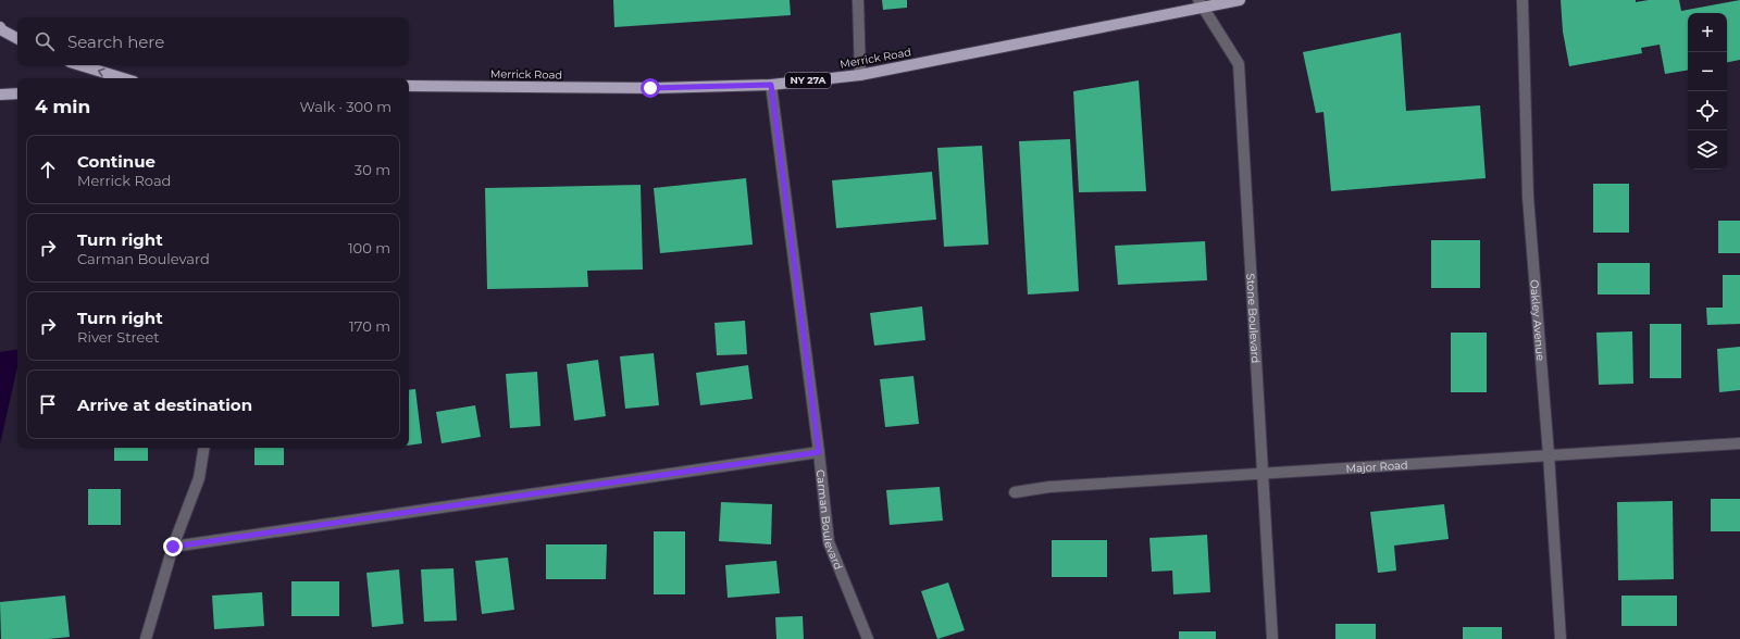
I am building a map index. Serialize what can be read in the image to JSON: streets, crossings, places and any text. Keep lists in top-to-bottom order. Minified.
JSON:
{"streets":{"main road":["Merrick Road","NY 27A"],"street":["Stone Boulevard","Oakley Avenue","Major Road","Carman Boulevard"]},"crossings":[["Merrick Road","Stone Boulevard"],["Merrick Road","Carman Boulevard"],["Stone Boulevard","Major Road"],["Oakley Avenue","Major Road"]],"page":{"map_buttons":["+","−"],"search":"Search here","heading":["4 min","Walk · 300 m"],"list":[["Continue","Merrick Road","30 m"],["Turn right","Carman Boulevard","100 m"],["Turn right","River Street","170 m"],"Arrive at destination"]}}
